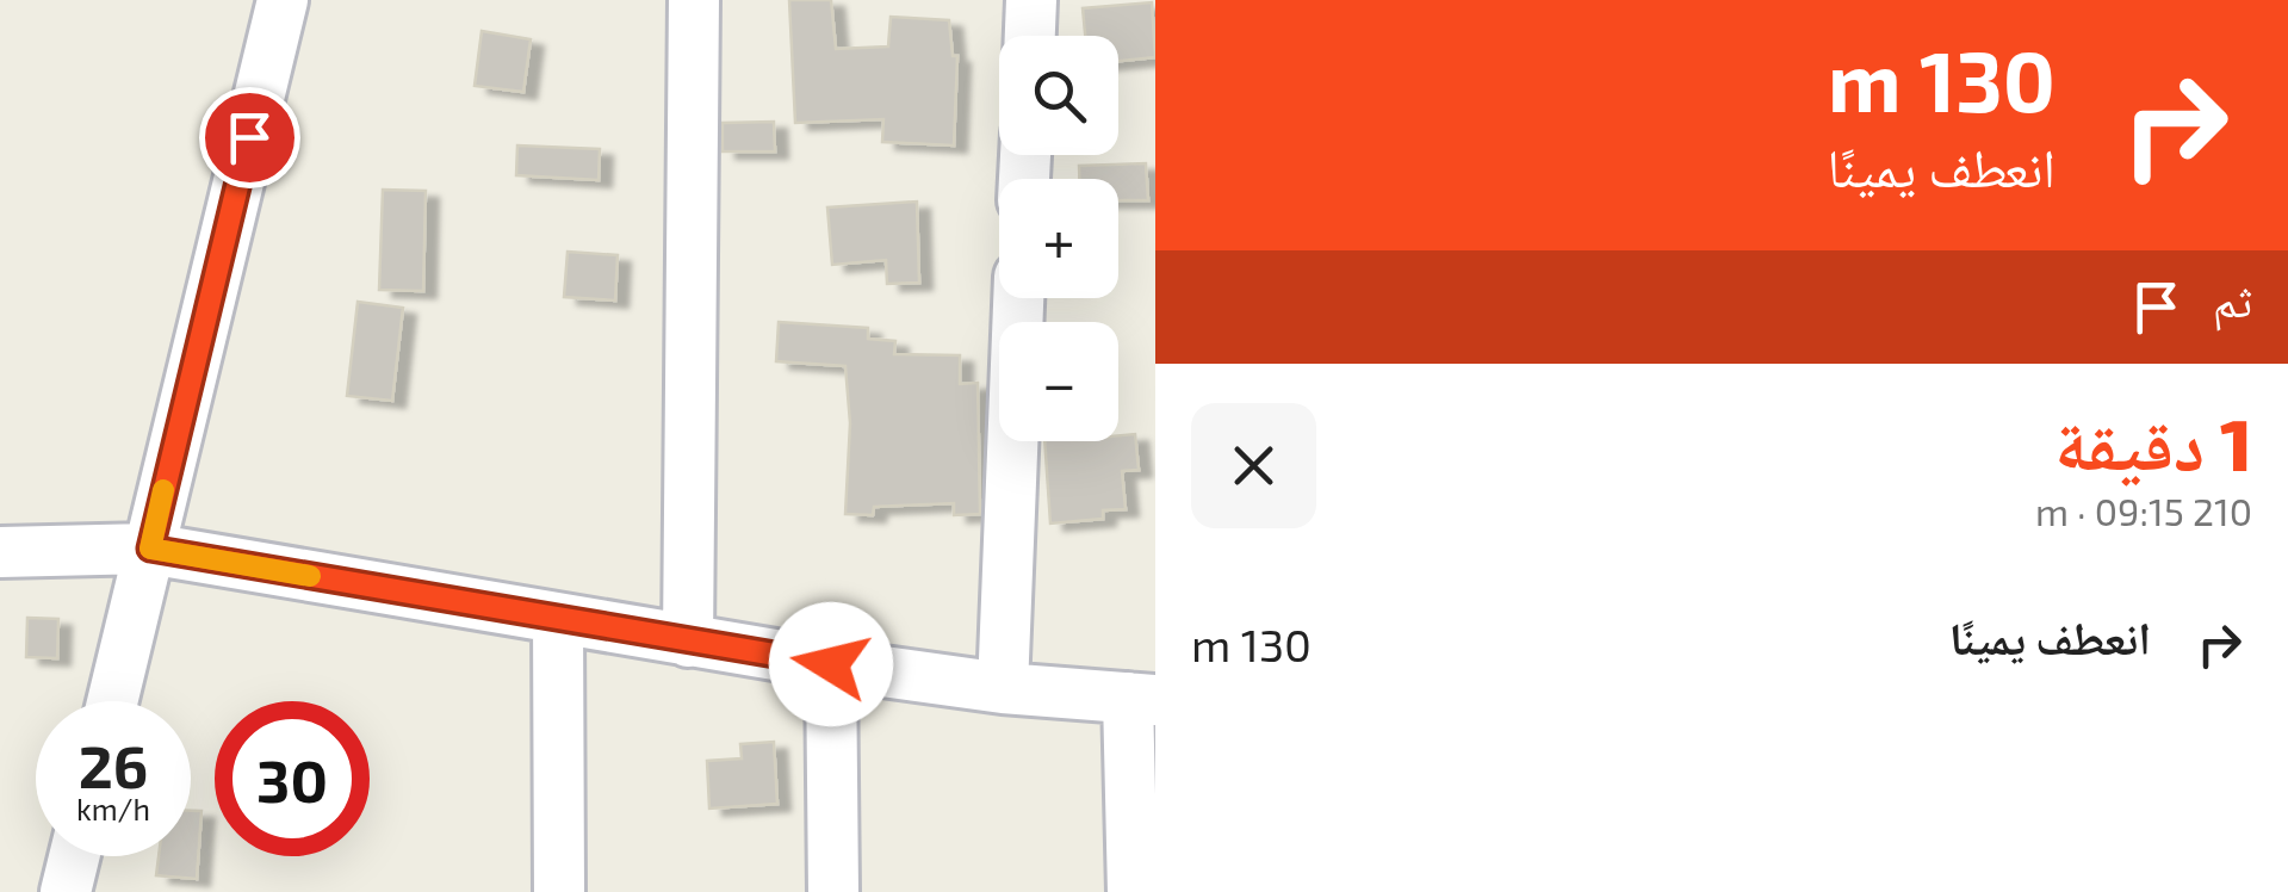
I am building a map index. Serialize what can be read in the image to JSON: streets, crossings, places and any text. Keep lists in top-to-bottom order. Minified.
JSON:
{"page":{"turn":["130 m","انعطف يمينًا"],"map_buttons":["+","−"],"then":"ثم","heading":["1 دقيقة","210 m · 09:15"],"list":[{"name":"انعطف يمينًا","value":"130 m"}],"speed":"26 km/h","limit":"30"}}
